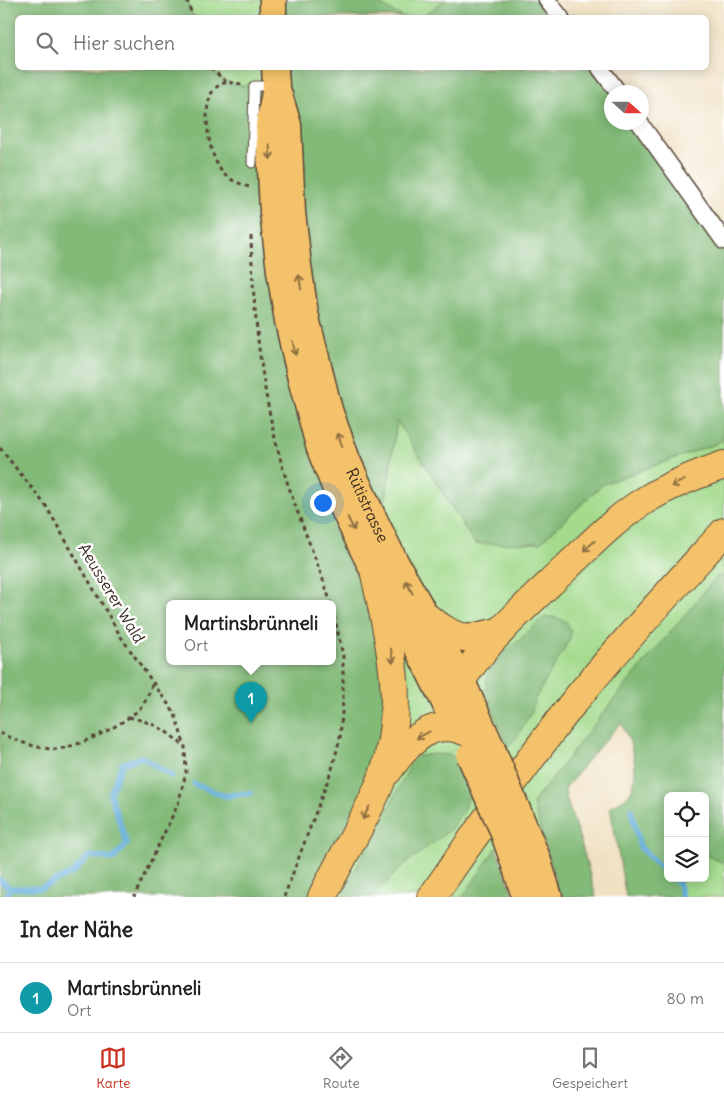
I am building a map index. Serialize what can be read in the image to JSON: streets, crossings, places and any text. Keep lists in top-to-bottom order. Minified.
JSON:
{"streets":{"main road":["Rütistrasse"],"path":["Aeusserer Wald"]},"north":"right","page":{"search":"Hier suchen","popup":["Martinsbrünneli","Ort"],"pins":"1","heading":"In der Nähe","list":[{"mark":"1","name":"Martinsbrünneli","note":"Ort","value":"80 m"}],"nav":["Karte","Route","Gespeichert"]}}
